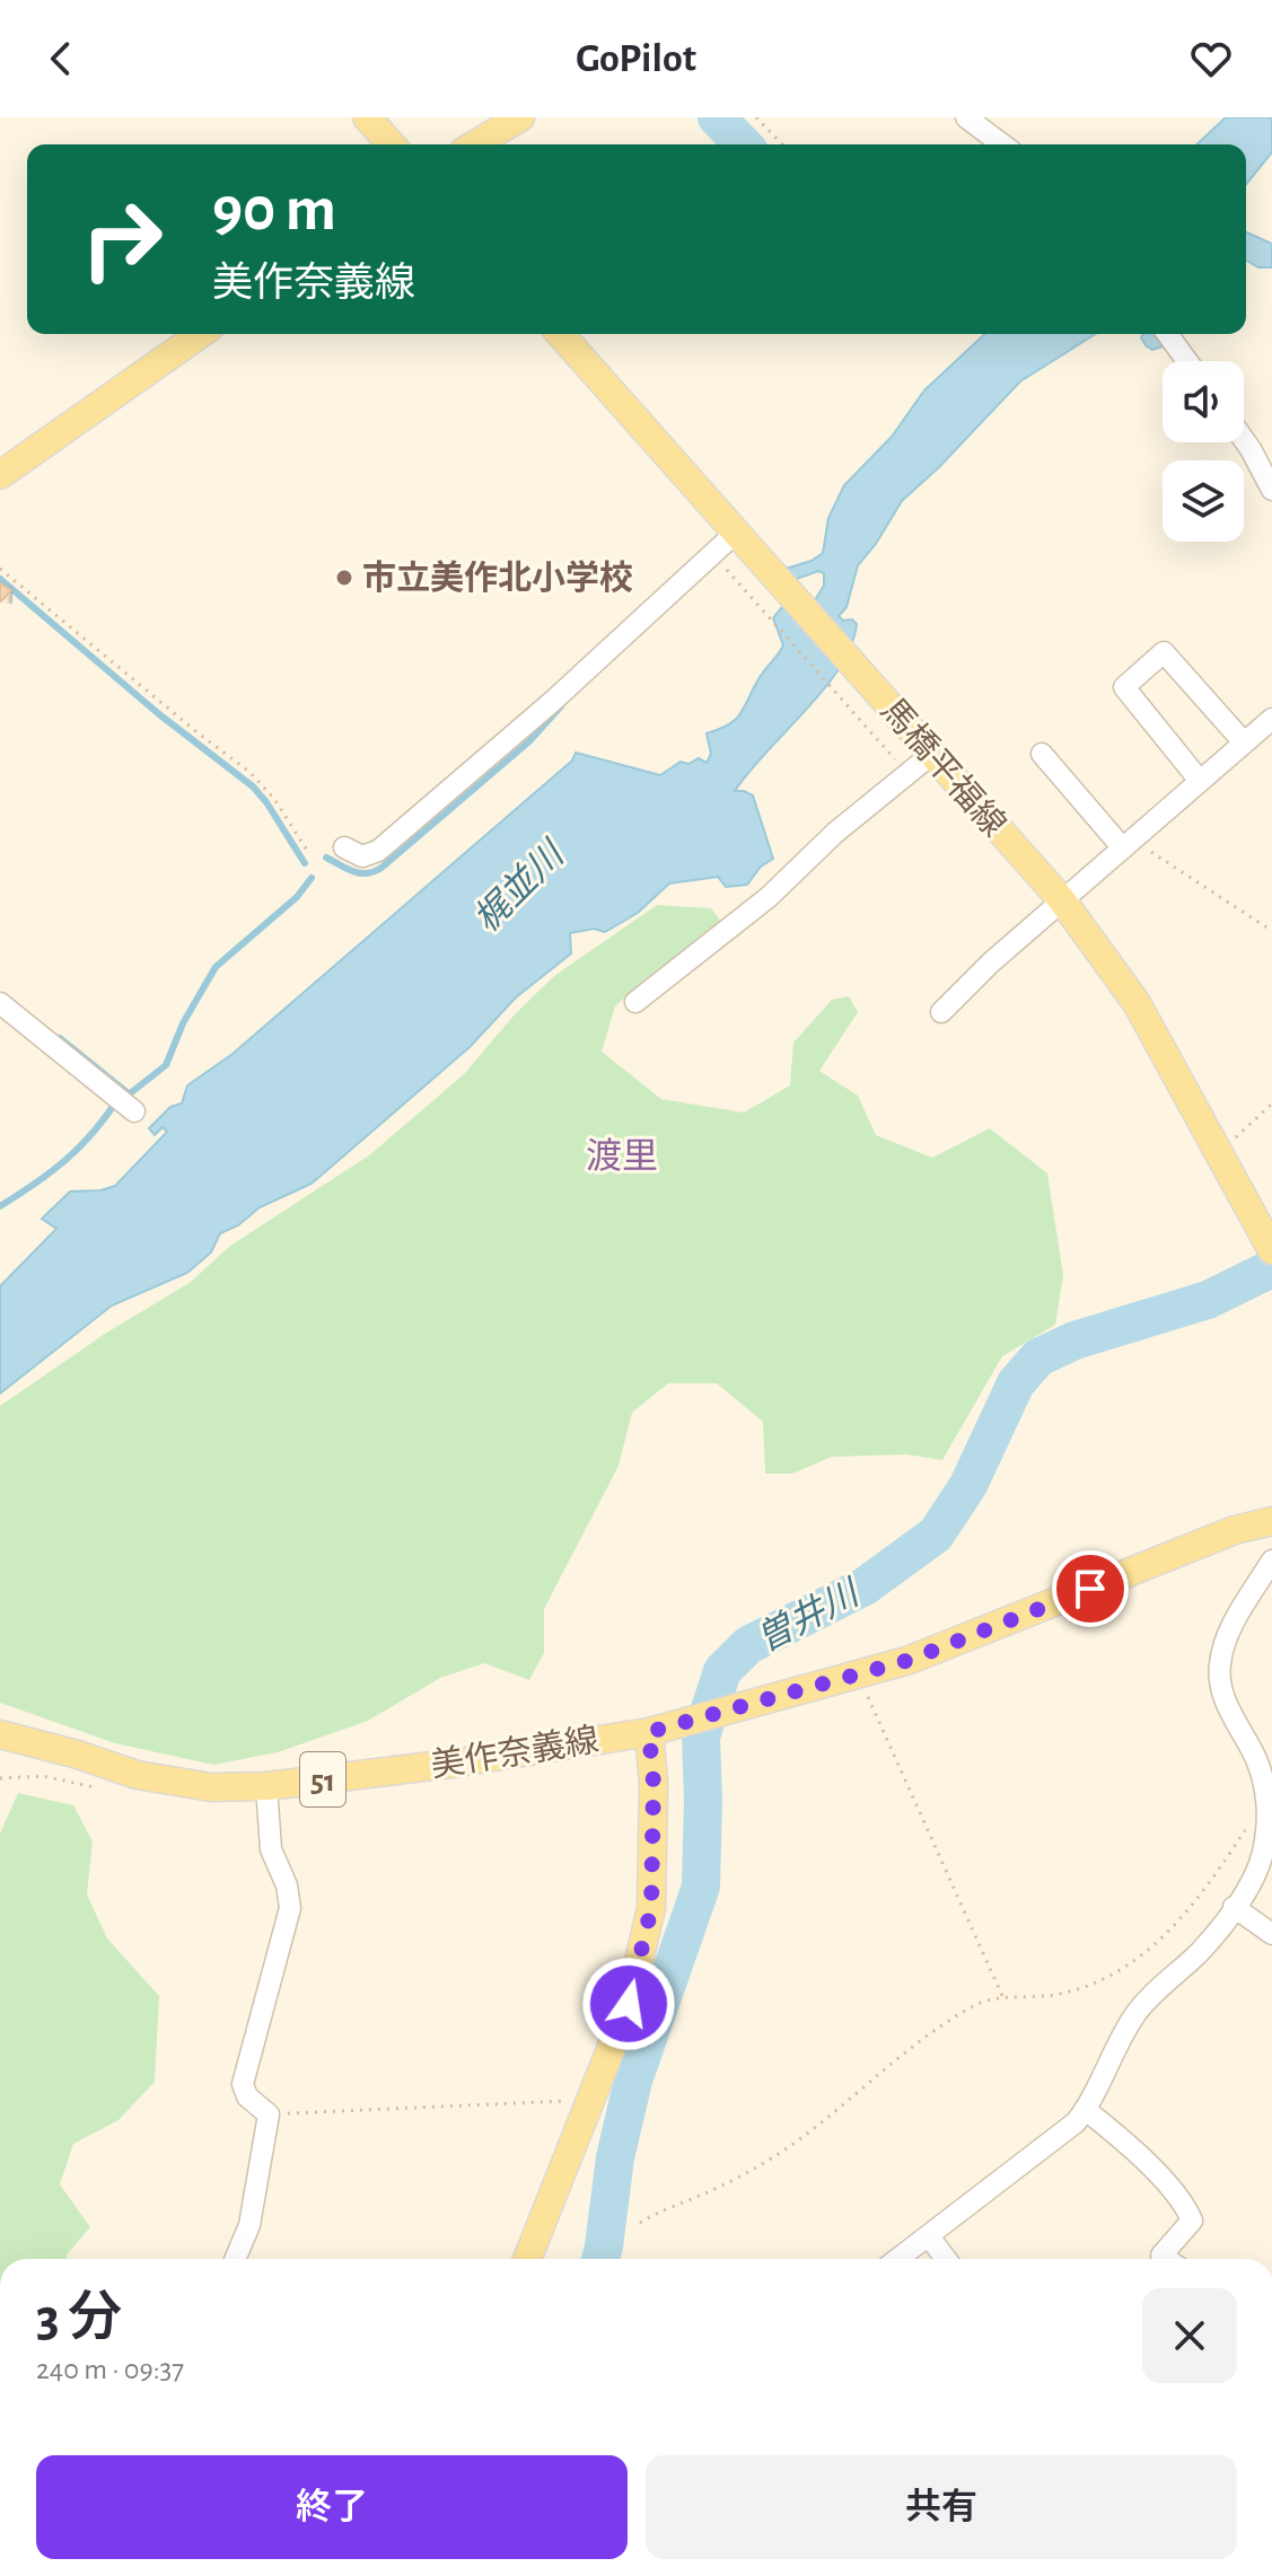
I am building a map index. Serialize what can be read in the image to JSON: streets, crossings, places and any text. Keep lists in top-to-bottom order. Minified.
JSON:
{"streets":{"main road":["馬橋平福線","美作奈義線","51"]},"districts":["渡里"],"water":["梶並川","曽井川"],"places":["市立美作北小学校"],"page":{"header":"GoPilot","turn":["90 m","美作奈義線"],"heading":["3 分","240 m · 09:37"],"buttons":["終了","共有"]}}
